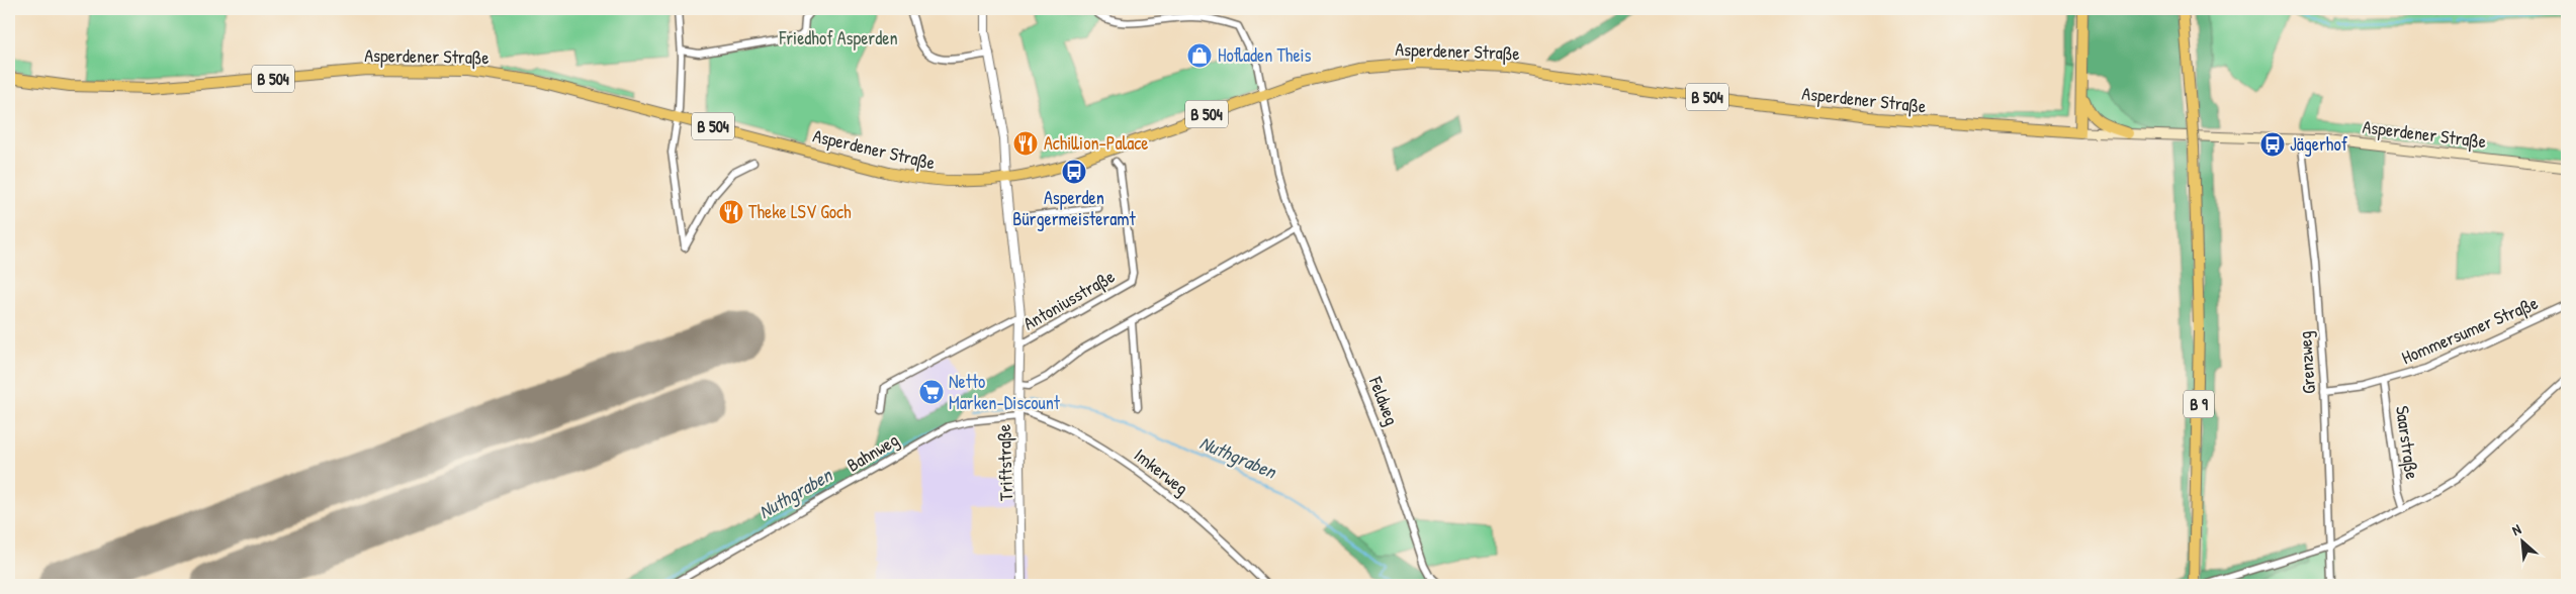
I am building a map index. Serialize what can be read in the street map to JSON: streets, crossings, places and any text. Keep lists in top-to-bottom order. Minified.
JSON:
{"streets":{"main road":["Asperdener Straße","B 504","B 9"],"street":["Antoniusstraße","Hommersumer Straße","Grenzweg","Feldweg","Saarstraße","Bahnweg","Triftstraße","Imkerweg"]},"crossings":[["Asperdener Straße","Grenzweg"],["Asperdener Straße","Feldweg"],["Asperdener Straße","Triftstraße"],["Antoniusstraße","Triftstraße"],["Hommersumer Straße","Grenzweg"],["Hommersumer Straße","Saarstraße"],["Bahnweg","Triftstraße"],["Bahnweg","Imkerweg"],["Triftstraße","Imkerweg"]],"water":["Nuthgraben"],"parks":["Friedhof Asperden"],"places":{"shop":["Hofladen Theis"],"restaurant":["Achillion-Palace","Theke LSV Goch"],"bus stop":["Jägerhof","Asperden Bürgermeisteramt"],"supermarket":["Netto Marken-Discount"]},"north":"top left"}
